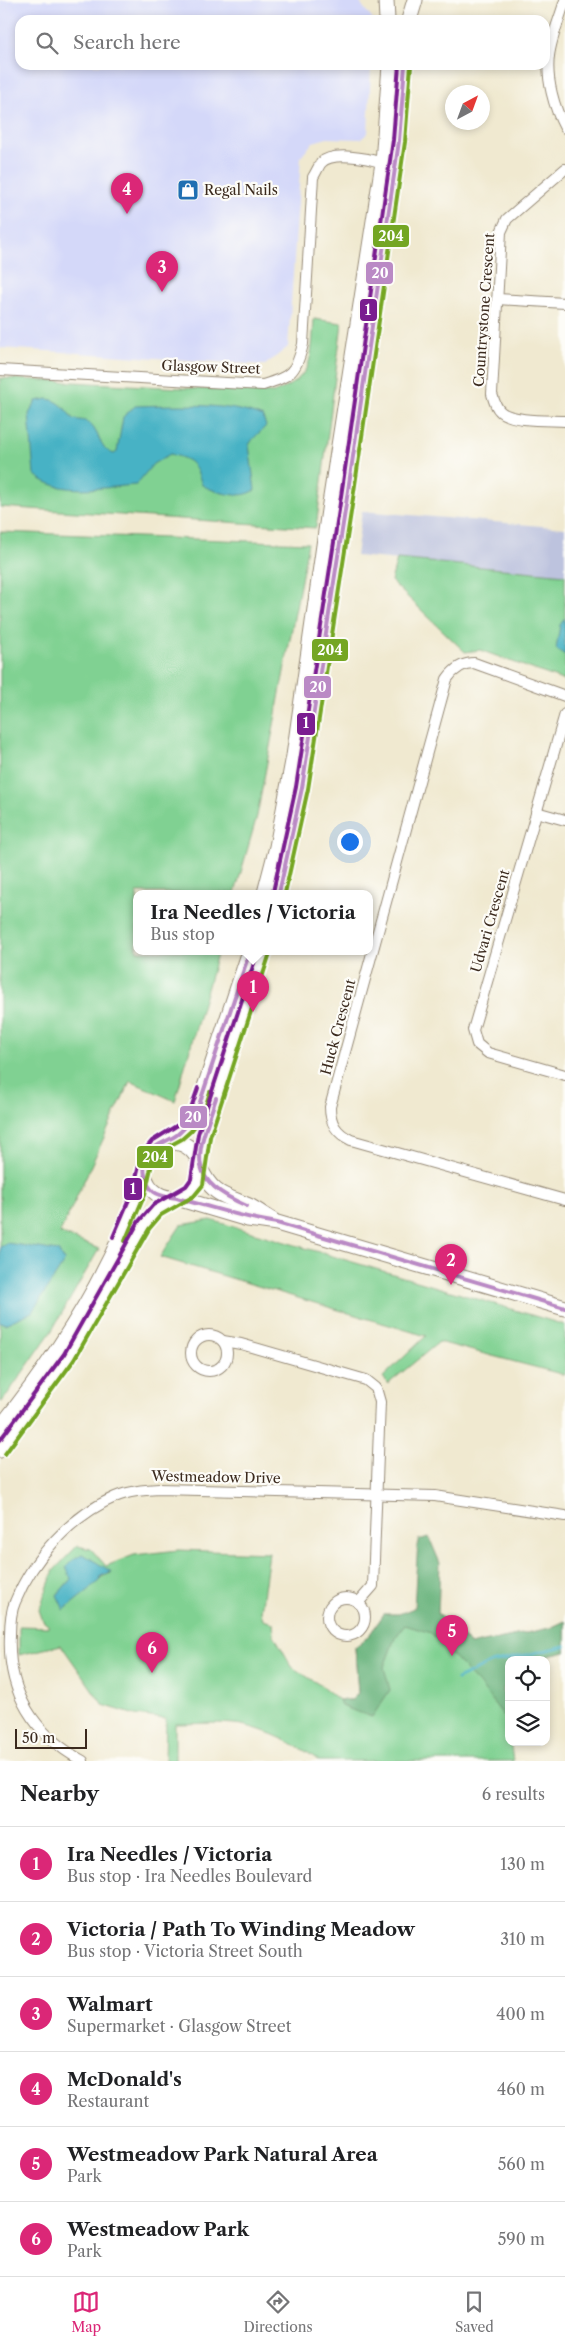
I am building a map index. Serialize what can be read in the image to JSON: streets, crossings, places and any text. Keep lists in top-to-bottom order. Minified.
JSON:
{"streets":{"street":["Countrystone Crescent","Glasgow Street","Udvari Crescent","Huck Crescent","Westmeadow Drive"]},"places":{"shop":["Regal Nails"]},"lines":["transit line 20","transit line 204","transit line 1"],"scale_bar":"50 m","north":"top right","page":{"search":"Search here","pins":["4","3","1","2","5","6"],"popup":["Ira Needles / Victoria","Bus stop"],"scale":"50 m","heading":["Nearby","6 results"],"list":[{"mark":"1","name":"Ira Needles / Victoria","note":"Bus stop · Ira Needles Boulevard","value":"130 m"},{"mark":"2","name":"Victoria / Path To Winding Meadow","note":"Bus stop · Victoria Street South","value":"310 m"},{"mark":"3","name":"Walmart","note":"Supermarket · Glasgow Street","value":"400 m"},{"mark":"4","name":"McDonald's","note":"Restaurant","value":"460 m"},{"mark":"5","name":"Westmeadow Park Natural Area","note":"Park","value":"560 m"},{"mark":"6","name":"Westmeadow Park","note":"Park","value":"590 m"}],"nav":["Map","Directions","Saved"]}}
